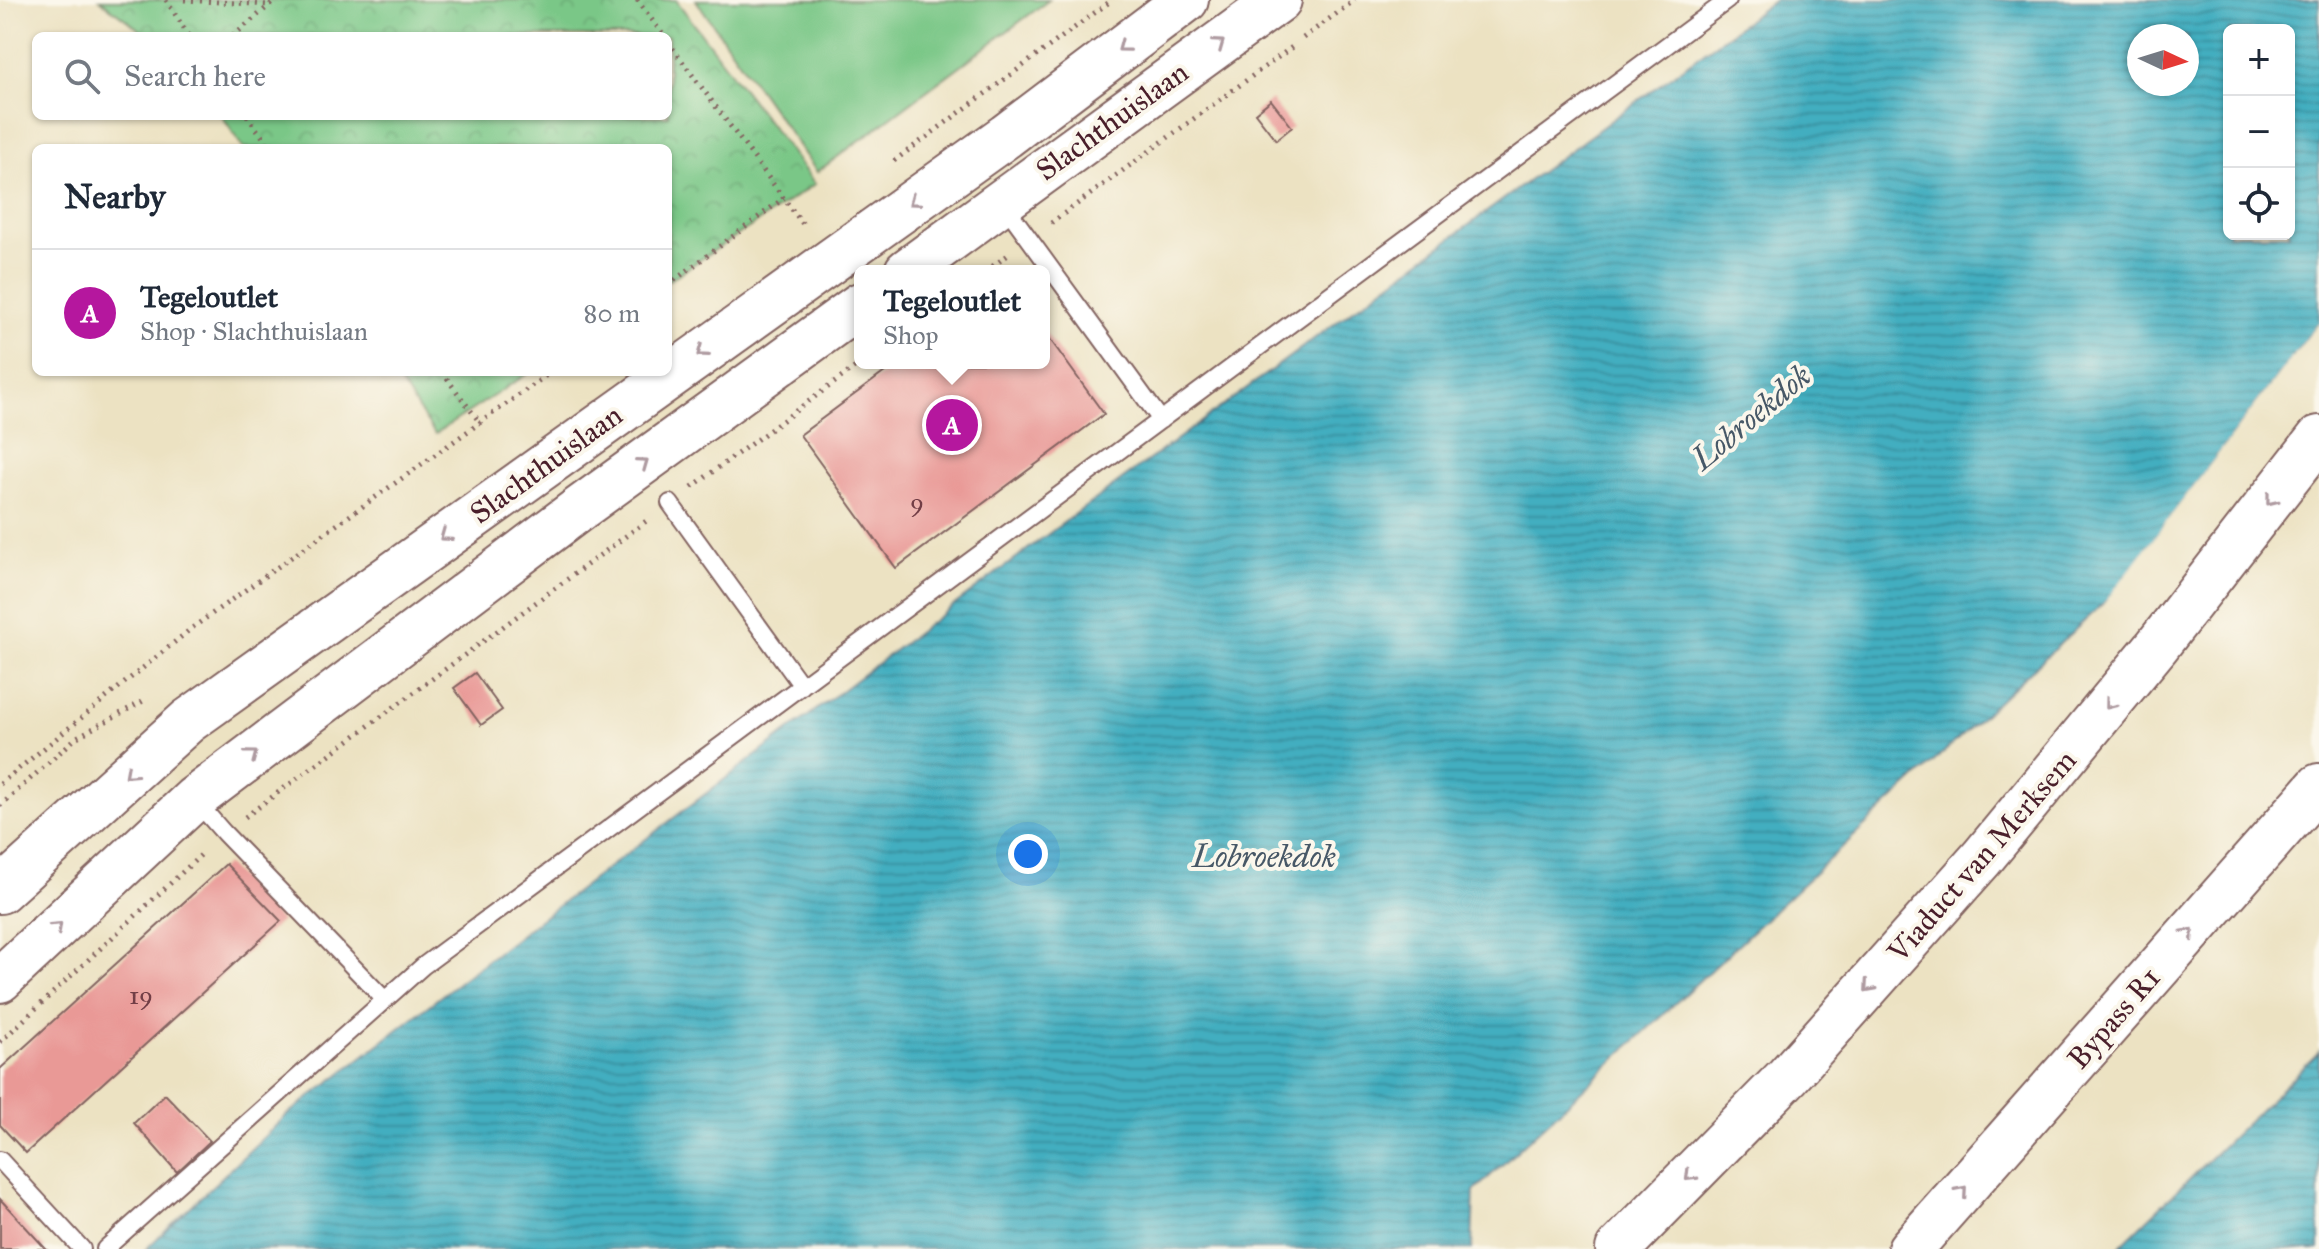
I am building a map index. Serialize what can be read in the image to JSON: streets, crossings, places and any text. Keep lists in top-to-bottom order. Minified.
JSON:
{"streets":{"main road":["Slachthuislaan","Viaduct van Merksem","Bypass R1"]},"one_way":["Viaduct van Merksem","Bypass R1"],"water":["Lobroekdok"],"house_numbers":["9","19"],"north":"right","page":{"map_buttons":["+","−"],"search":"Search here","heading":"Nearby","list":[{"mark":"A","name":"Tegeloutlet","note":"Shop · Slachthuislaan","value":"80 m"}],"popup":["Tegeloutlet","Shop"],"pins":"A"}}
